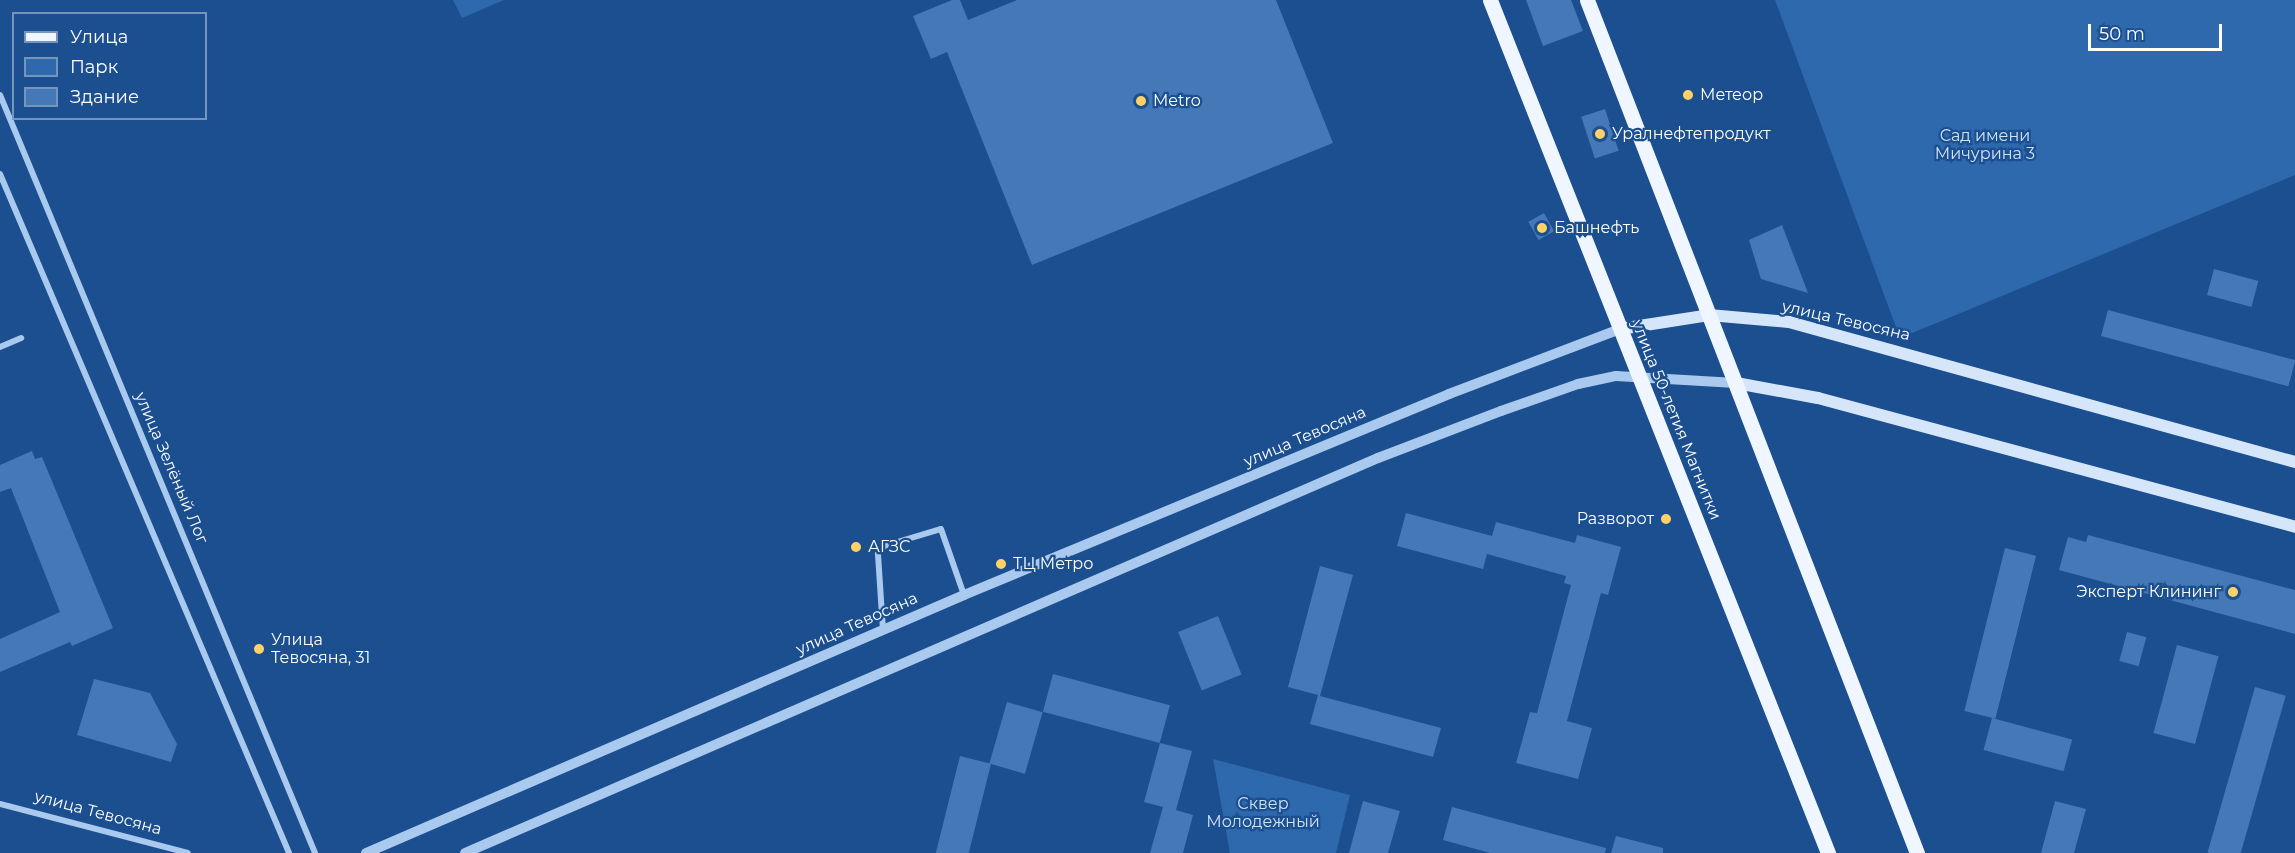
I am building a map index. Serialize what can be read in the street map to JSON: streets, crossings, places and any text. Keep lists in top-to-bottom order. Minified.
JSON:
{"streets":{"main road":["улица Тевосяна","улица 50-летия Магнитки"],"street":["улица Зелёный Лог"]},"crossings":[["улица Тевосяна","улица 50-летия Магнитки"]],"parks":["Сад имени Мичурина 3","Сквер Молодежный"],"places":["Метеор","Metro","Уралнефтепродукт","Башнефть","Разворот","АГЗС","ТЦ Метро","Эксперт Клининг","Улица Тевосяна, 31"],"legend":["Улица","Парк","Здание"],"scale_bar":"50 m"}
